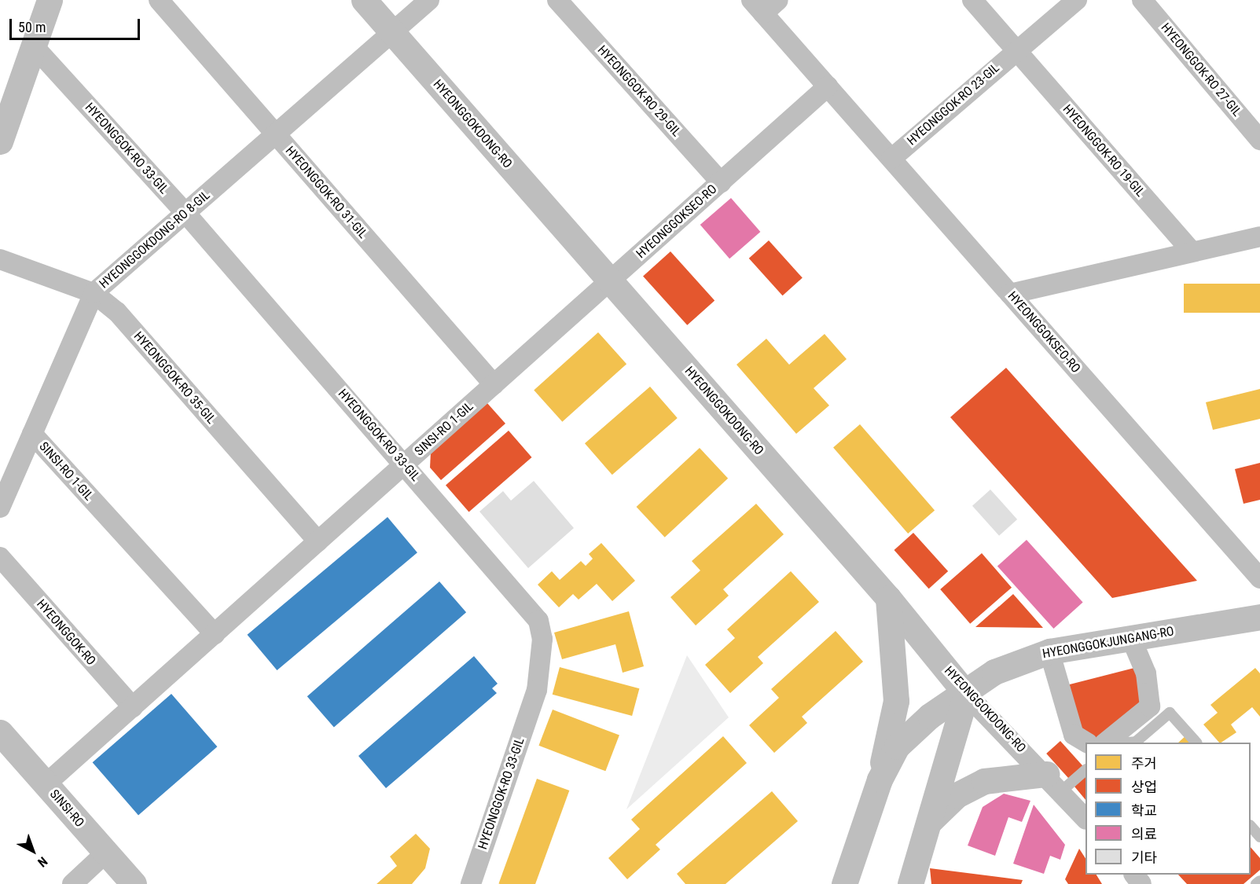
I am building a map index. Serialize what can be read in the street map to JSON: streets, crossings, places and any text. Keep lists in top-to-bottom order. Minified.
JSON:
{"streets":{"street":["HYEONGGOK-RO 27-GIL","HYEONGGOK-RO 29-GIL","HYEONGGOK-RO 23-GIL","HYEONGGOKDONG-RO","HYEONGGOK-RO 33-GIL","HYEONGGOK-RO 19-GIL","HYEONGGOK-RO 31-GIL","HYEONGGOKSEO-RO","HYEONGGOKDONG-RO 8-GIL","HYEONGGOK-RO 35-GIL","SINSI-RO 1-GIL","HYEONGGOK-RO","HYEONGGOKJUNGANG-RO","SINSI-RO"]},"crossings":[["HYEONGGOK-RO 29-GIL","HYEONGGOKSEO-RO"],["HYEONGGOK-RO 23-GIL","HYEONGGOK-RO 19-GIL"],["HYEONGGOK-RO 23-GIL","HYEONGGOKSEO-RO"],["HYEONGGOKDONG-RO","HYEONGGOKSEO-RO"],["HYEONGGOKDONG-RO","HYEONGGOKDONG-RO 8-GIL"],["HYEONGGOKDONG-RO","SINSI-RO 1-GIL"],["HYEONGGOKDONG-RO","HYEONGGOKJUNGANG-RO"],["HYEONGGOK-RO 33-GIL","HYEONGGOKDONG-RO 8-GIL"],["HYEONGGOK-RO 33-GIL","SINSI-RO 1-GIL"],["HYEONGGOK-RO 31-GIL","HYEONGGOKDONG-RO 8-GIL"],["HYEONGGOK-RO 31-GIL","SINSI-RO 1-GIL"],["HYEONGGOKSEO-RO","SINSI-RO 1-GIL"],["HYEONGGOKDONG-RO 8-GIL","HYEONGGOK-RO 35-GIL"],["HYEONGGOKDONG-RO 8-GIL","SINSI-RO 1-GIL"],["HYEONGGOK-RO 35-GIL","SINSI-RO 1-GIL"],["SINSI-RO 1-GIL","HYEONGGOK-RO"],["SINSI-RO 1-GIL","SINSI-RO"]],"legend":["주거","상업","학교","의료","기타"],"scale_bar":"50 m","north":"bottom right"}
